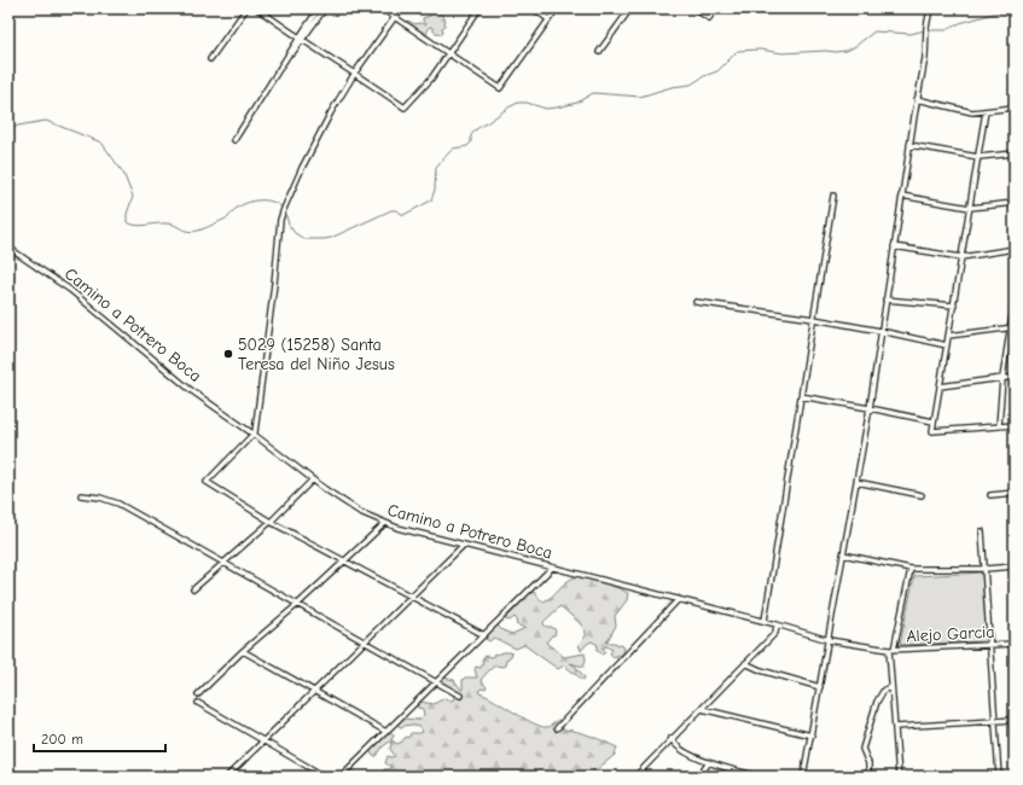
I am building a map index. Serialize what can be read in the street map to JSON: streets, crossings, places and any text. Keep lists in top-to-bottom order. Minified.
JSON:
{"streets":{"street":["Camino a Potrero Boca","Alejo Garcia"]},"crossings":[["Camino a Potrero Boca","Alejo Garcia"]],"places":["5029 (15258) Santa Teresa del Niño Jesus"],"scale_bar":"200 m"}
